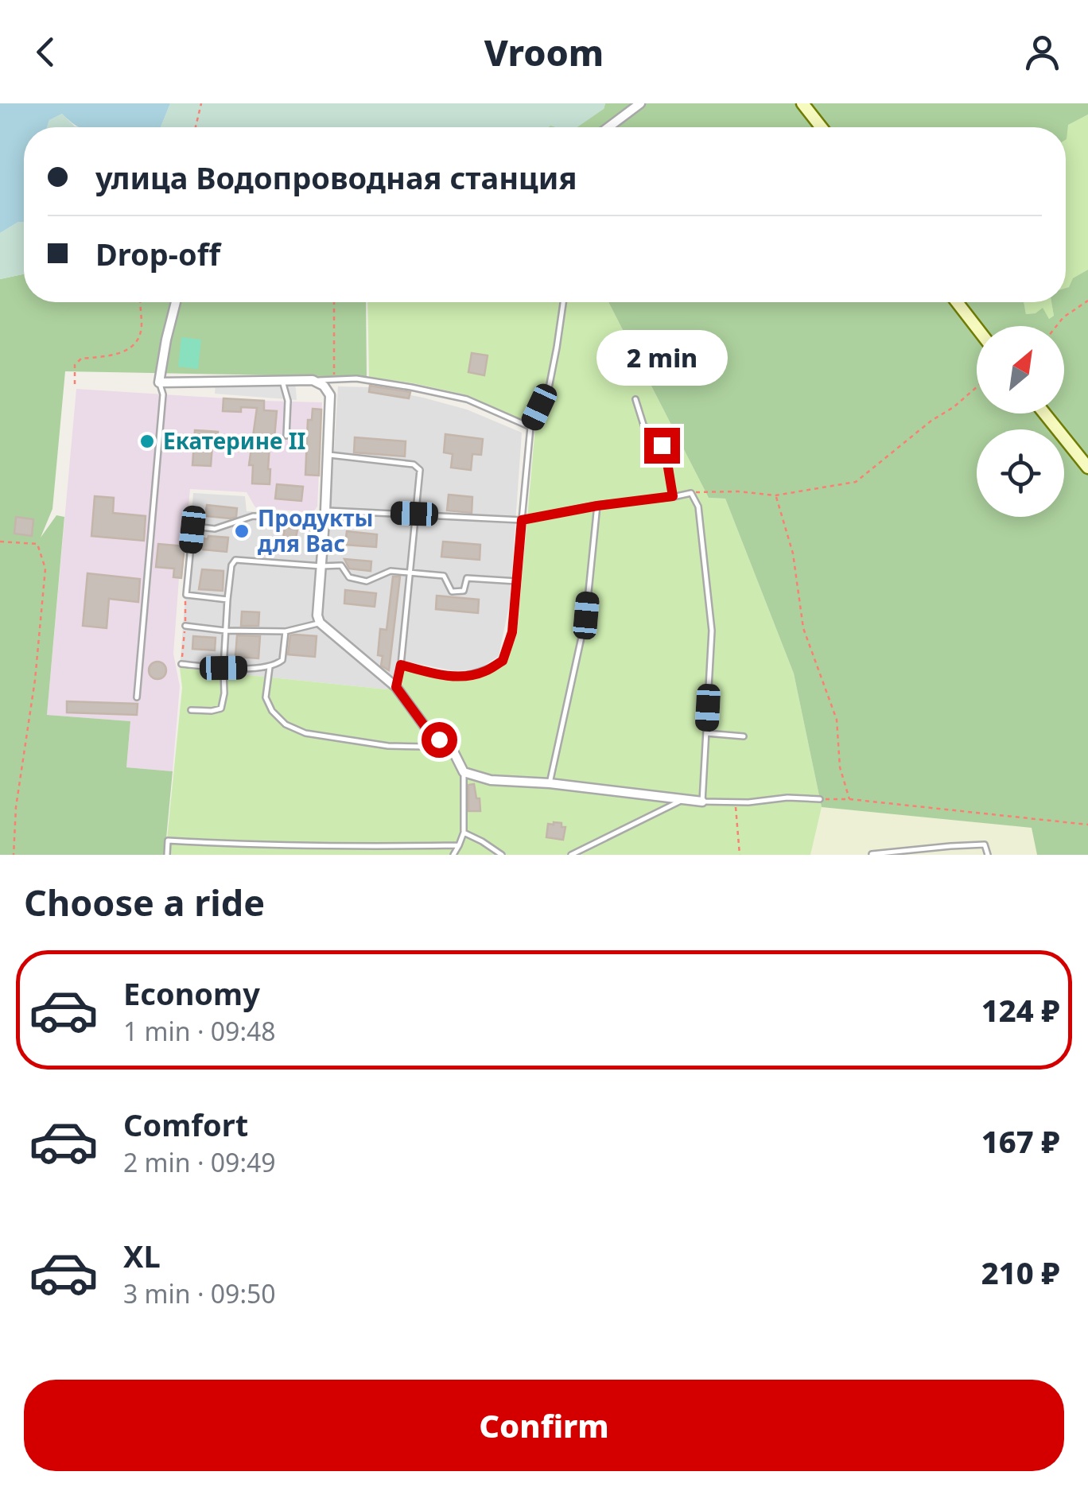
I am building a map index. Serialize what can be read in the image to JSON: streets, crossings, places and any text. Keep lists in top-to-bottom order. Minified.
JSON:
{"places":["Екатерине II","Продукты для Вас"],"north":"top right","page":{"header":"Vroom","banner":["улица Водопроводная станция","Drop-off"],"bubble":"2 min","heading":"Choose a ride","list":[{"name":"Economy","note":"1 min · 09:48","value":"124 ₽"},{"name":"Comfort","note":"2 min · 09:49","value":"167 ₽"},{"name":"XL","note":"3 min · 09:50","value":"210 ₽"}],"buttons":"Confirm"}}
